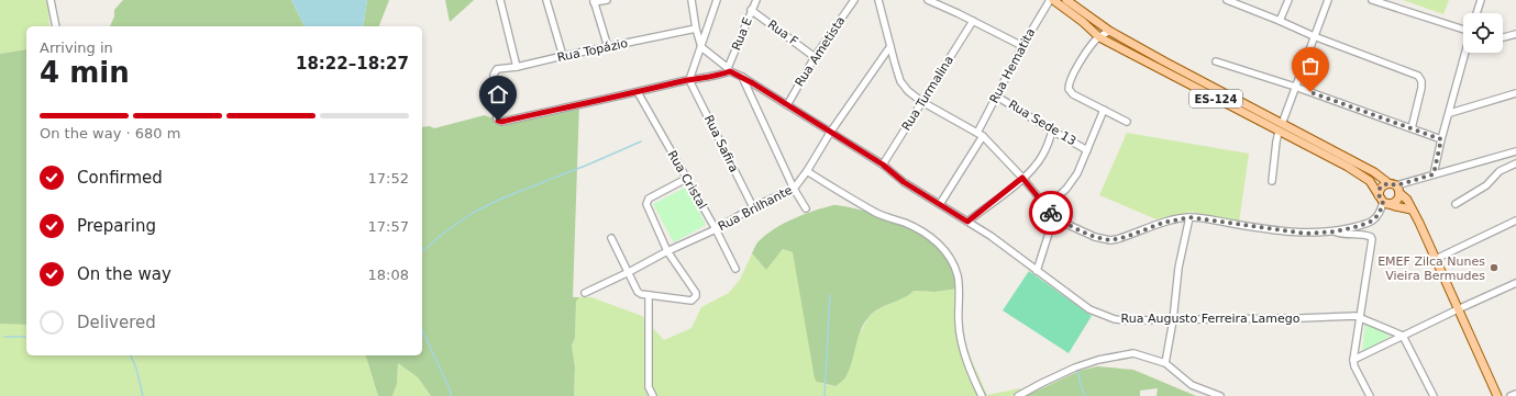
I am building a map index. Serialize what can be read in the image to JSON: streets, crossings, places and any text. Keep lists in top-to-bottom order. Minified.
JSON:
{"streets":{"main road":["ES-124"],"street":["Rua F","Rua E","Rua Topázio","Rua Ametista","Rua Hematita","Rua Turmalina","Rua Sede 13","Rua Safira","Rua Cristal","Rua Brilhante","Rua Augusto Ferreira Lamego"]},"crossings":[["Rua F","Rua E"],["Rua F","Rua Ametista"],["Rua E","Rua Augusto Ferreira Lamego"],["Rua Topázio","Rua Cristal"],["Rua Ametista","Rua Augusto Ferreira Lamego"],["Rua Hematita","ES-124"],["Rua Hematita","Rua Sede 13"],["Rua Hematita","Rua Augusto Ferreira Lamego"],["Rua Turmalina","Rua Augusto Ferreira Lamego"],["Rua Safira","Rua Brilhante"],["Rua Cristal","Rua Brilhante"],["Rua Brilhante","Rua Augusto Ferreira Lamego"]],"places":["EMEF Zilca Nunes Vieira Bermudes"],"page":{"heading":["4 min","Arriving in","18:22–18:27"],"bar":"On the way · 680 m","list":[["Confirmed","17:52"],["Preparing","17:57"],["On the way","18:08"],"Delivered"]}}
